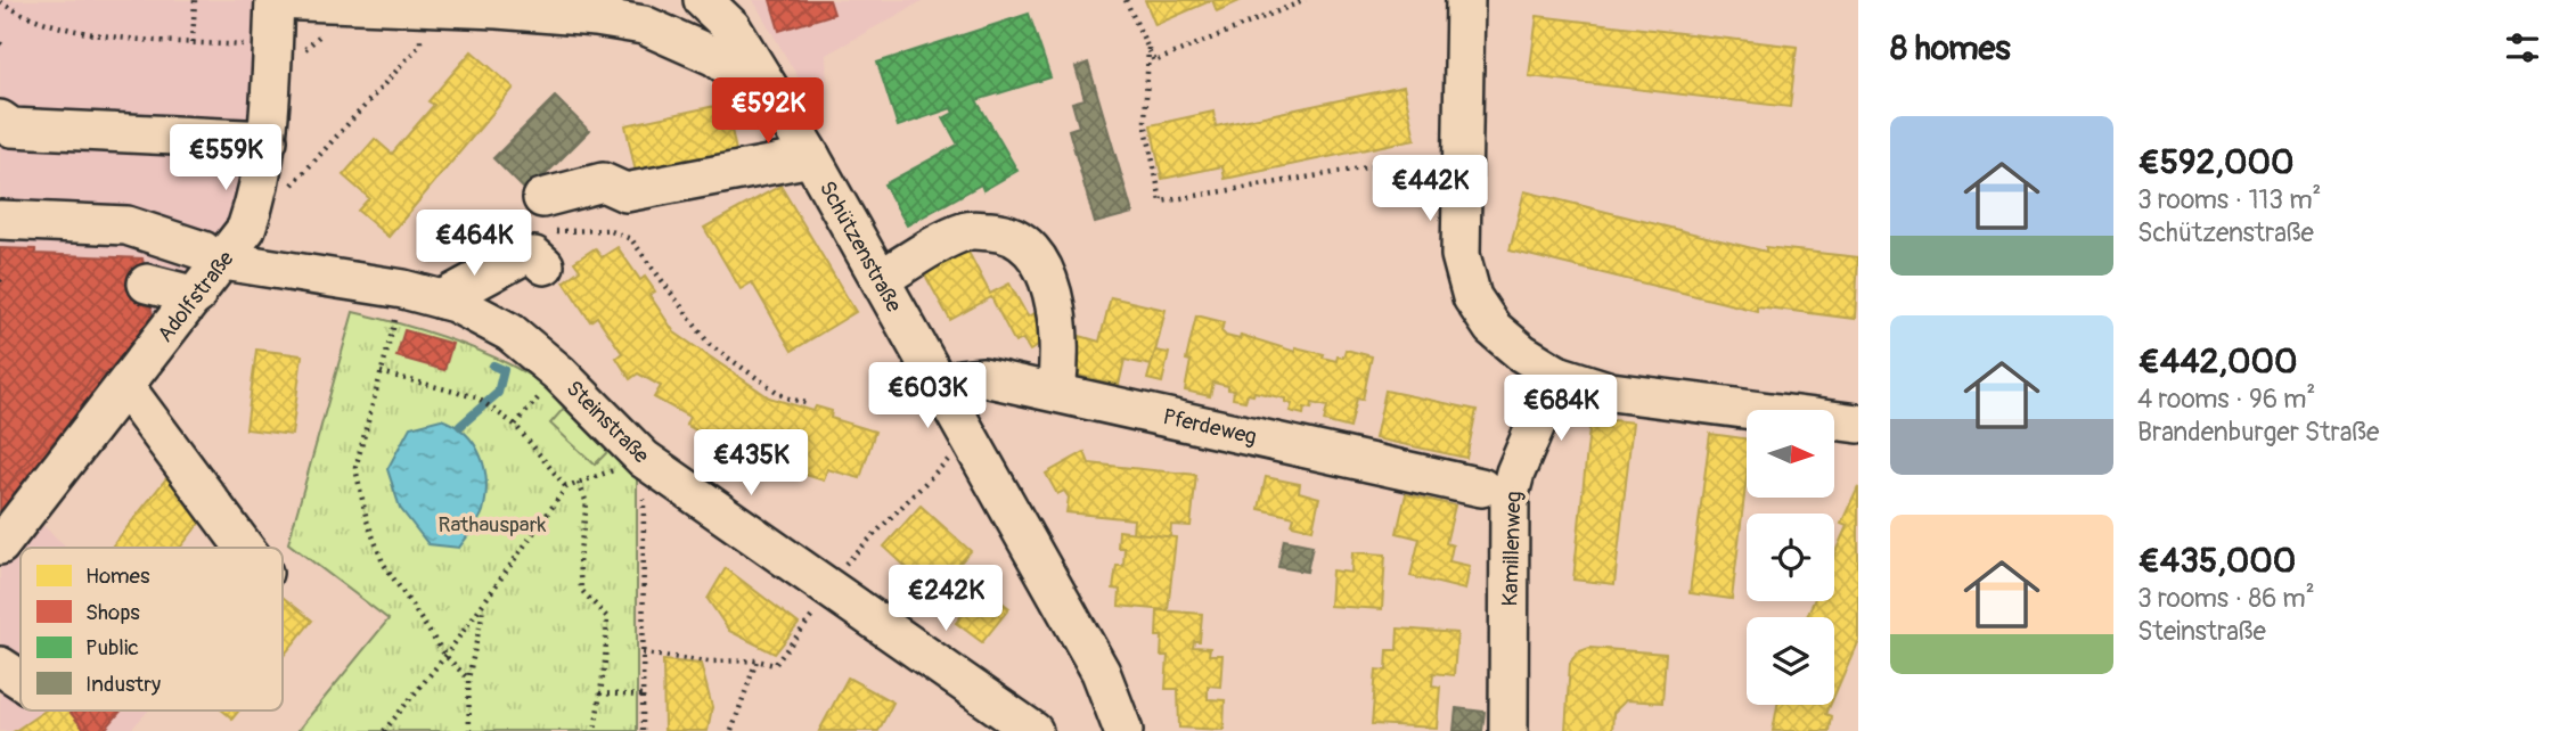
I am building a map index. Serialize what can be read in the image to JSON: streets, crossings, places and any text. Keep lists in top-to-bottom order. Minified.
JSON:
{"streets":{"street":["Schützenstraße","Adolfstraße","Steinstraße","Pferdeweg","Kamillenweg"]},"crossings":[["Schützenstraße","Adolfstraße"],["Schützenstraße","Pferdeweg"],["Adolfstraße","Steinstraße"]],"parks":["Rathauspark"],"legend":["Homes","Shops","Public","Industry"],"north":"right","page":{"heading":"8 homes","price":["€592K","€559K","€442K","€464K","€603K","€684K","€435K","€242K"],"list":[{"name":"€592,000","note":"3 rooms · 113 m² · Schützenstraße"},{"name":"€442,000","note":"4 rooms · 96 m² · Brandenburger Straße"},{"name":"€435,000","note":"3 rooms · 86 m² · Steinstraße"}]}}
